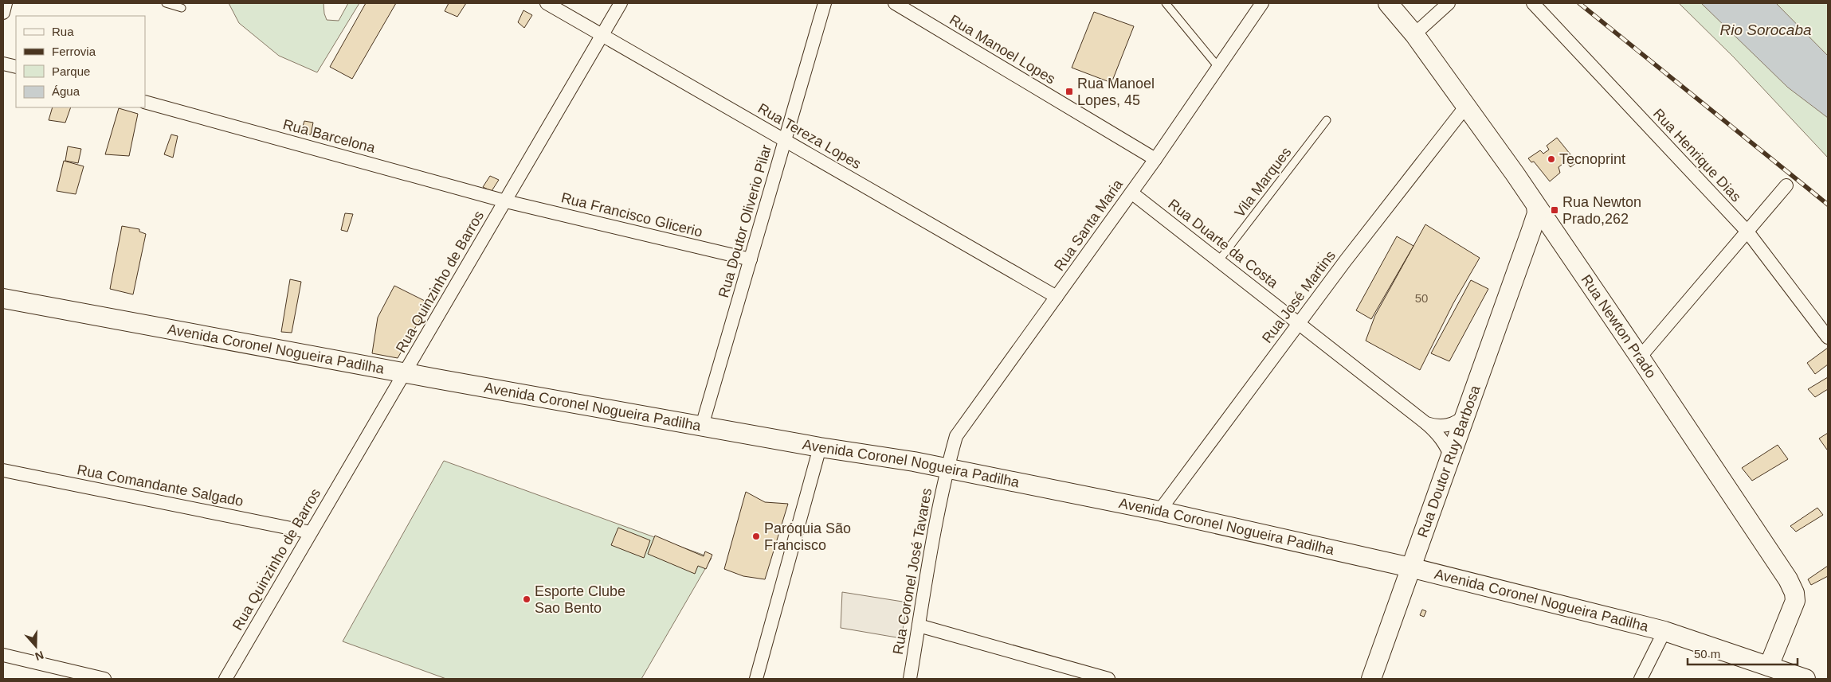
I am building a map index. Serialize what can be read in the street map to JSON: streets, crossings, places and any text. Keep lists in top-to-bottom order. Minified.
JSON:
{"streets":{"main road":["Rua Newton Prado","Avenida Coronel Nogueira Padilha","Rua Doutor Ruy Barbosa"],"street":["Rua Manoel Lopes","Rua Barcelona","Rua Tereza Lopes","Rua Henrique Dias","Rua Francisco Glicerio","Rua Doutor Oliverio Pilar","Rua Santa Maria","Rua Duarte da Costa","Rua Quinzinho de Barros","Rua José Martins","Rua Comandante Salgado","Rua Coronel José Tavares"],"lane":["Vila Marques"]},"crossings":[["Rua Manoel Lopes","Rua Santa Maria"],["Rua Barcelona","Rua Francisco Glicerio"],["Rua Barcelona","Rua Quinzinho de Barros"],["Rua Tereza Lopes","Rua Doutor Oliverio Pilar"],["Rua Tereza Lopes","Rua Santa Maria"],["Rua Tereza Lopes","Rua Quinzinho de Barros"],["Vila Marques","Rua Duarte da Costa"],["Rua Francisco Glicerio","Rua Doutor Oliverio Pilar"],["Rua Francisco Glicerio","Rua Quinzinho de Barros"],["Rua Doutor Oliverio Pilar","Avenida Coronel Nogueira Padilha"],["Rua Santa Maria","Rua Duarte da Costa"],["Rua Santa Maria","Avenida Coronel Nogueira Padilha"],["Rua Santa Maria","Rua Coronel José Tavares"],["Rua Duarte da Costa","Rua José Martins"],["Rua Duarte da Costa","Rua Doutor Ruy Barbosa"],["Rua Quinzinho de Barros","Avenida Coronel Nogueira Padilha"],["Rua Quinzinho de Barros","Rua Comandante Salgado"],["Rua José Martins","Rua Newton Prado"],["Rua José Martins","Avenida Coronel Nogueira Padilha"],["Rua Newton Prado","Avenida Coronel Nogueira Padilha"],["Rua Newton Prado","Rua Doutor Ruy Barbosa"],["Avenida Coronel Nogueira Padilha","Rua Doutor Ruy Barbosa"],["Avenida Coronel Nogueira Padilha","Rua Coronel José Tavares"]],"water":["Rio Sorocaba"],"places":{"transit":["Rua Manoel Lopes, 45","Rua Newton Prado,262"],"other":["Tecnoprint","Paróquia São Francisco","Esporte Clube Sao Bento"]},"house_numbers":["50"],"legend":["Rua","Ferrovia","Parque","Água"],"scale_bar":"50 m","north":"bottom"}
